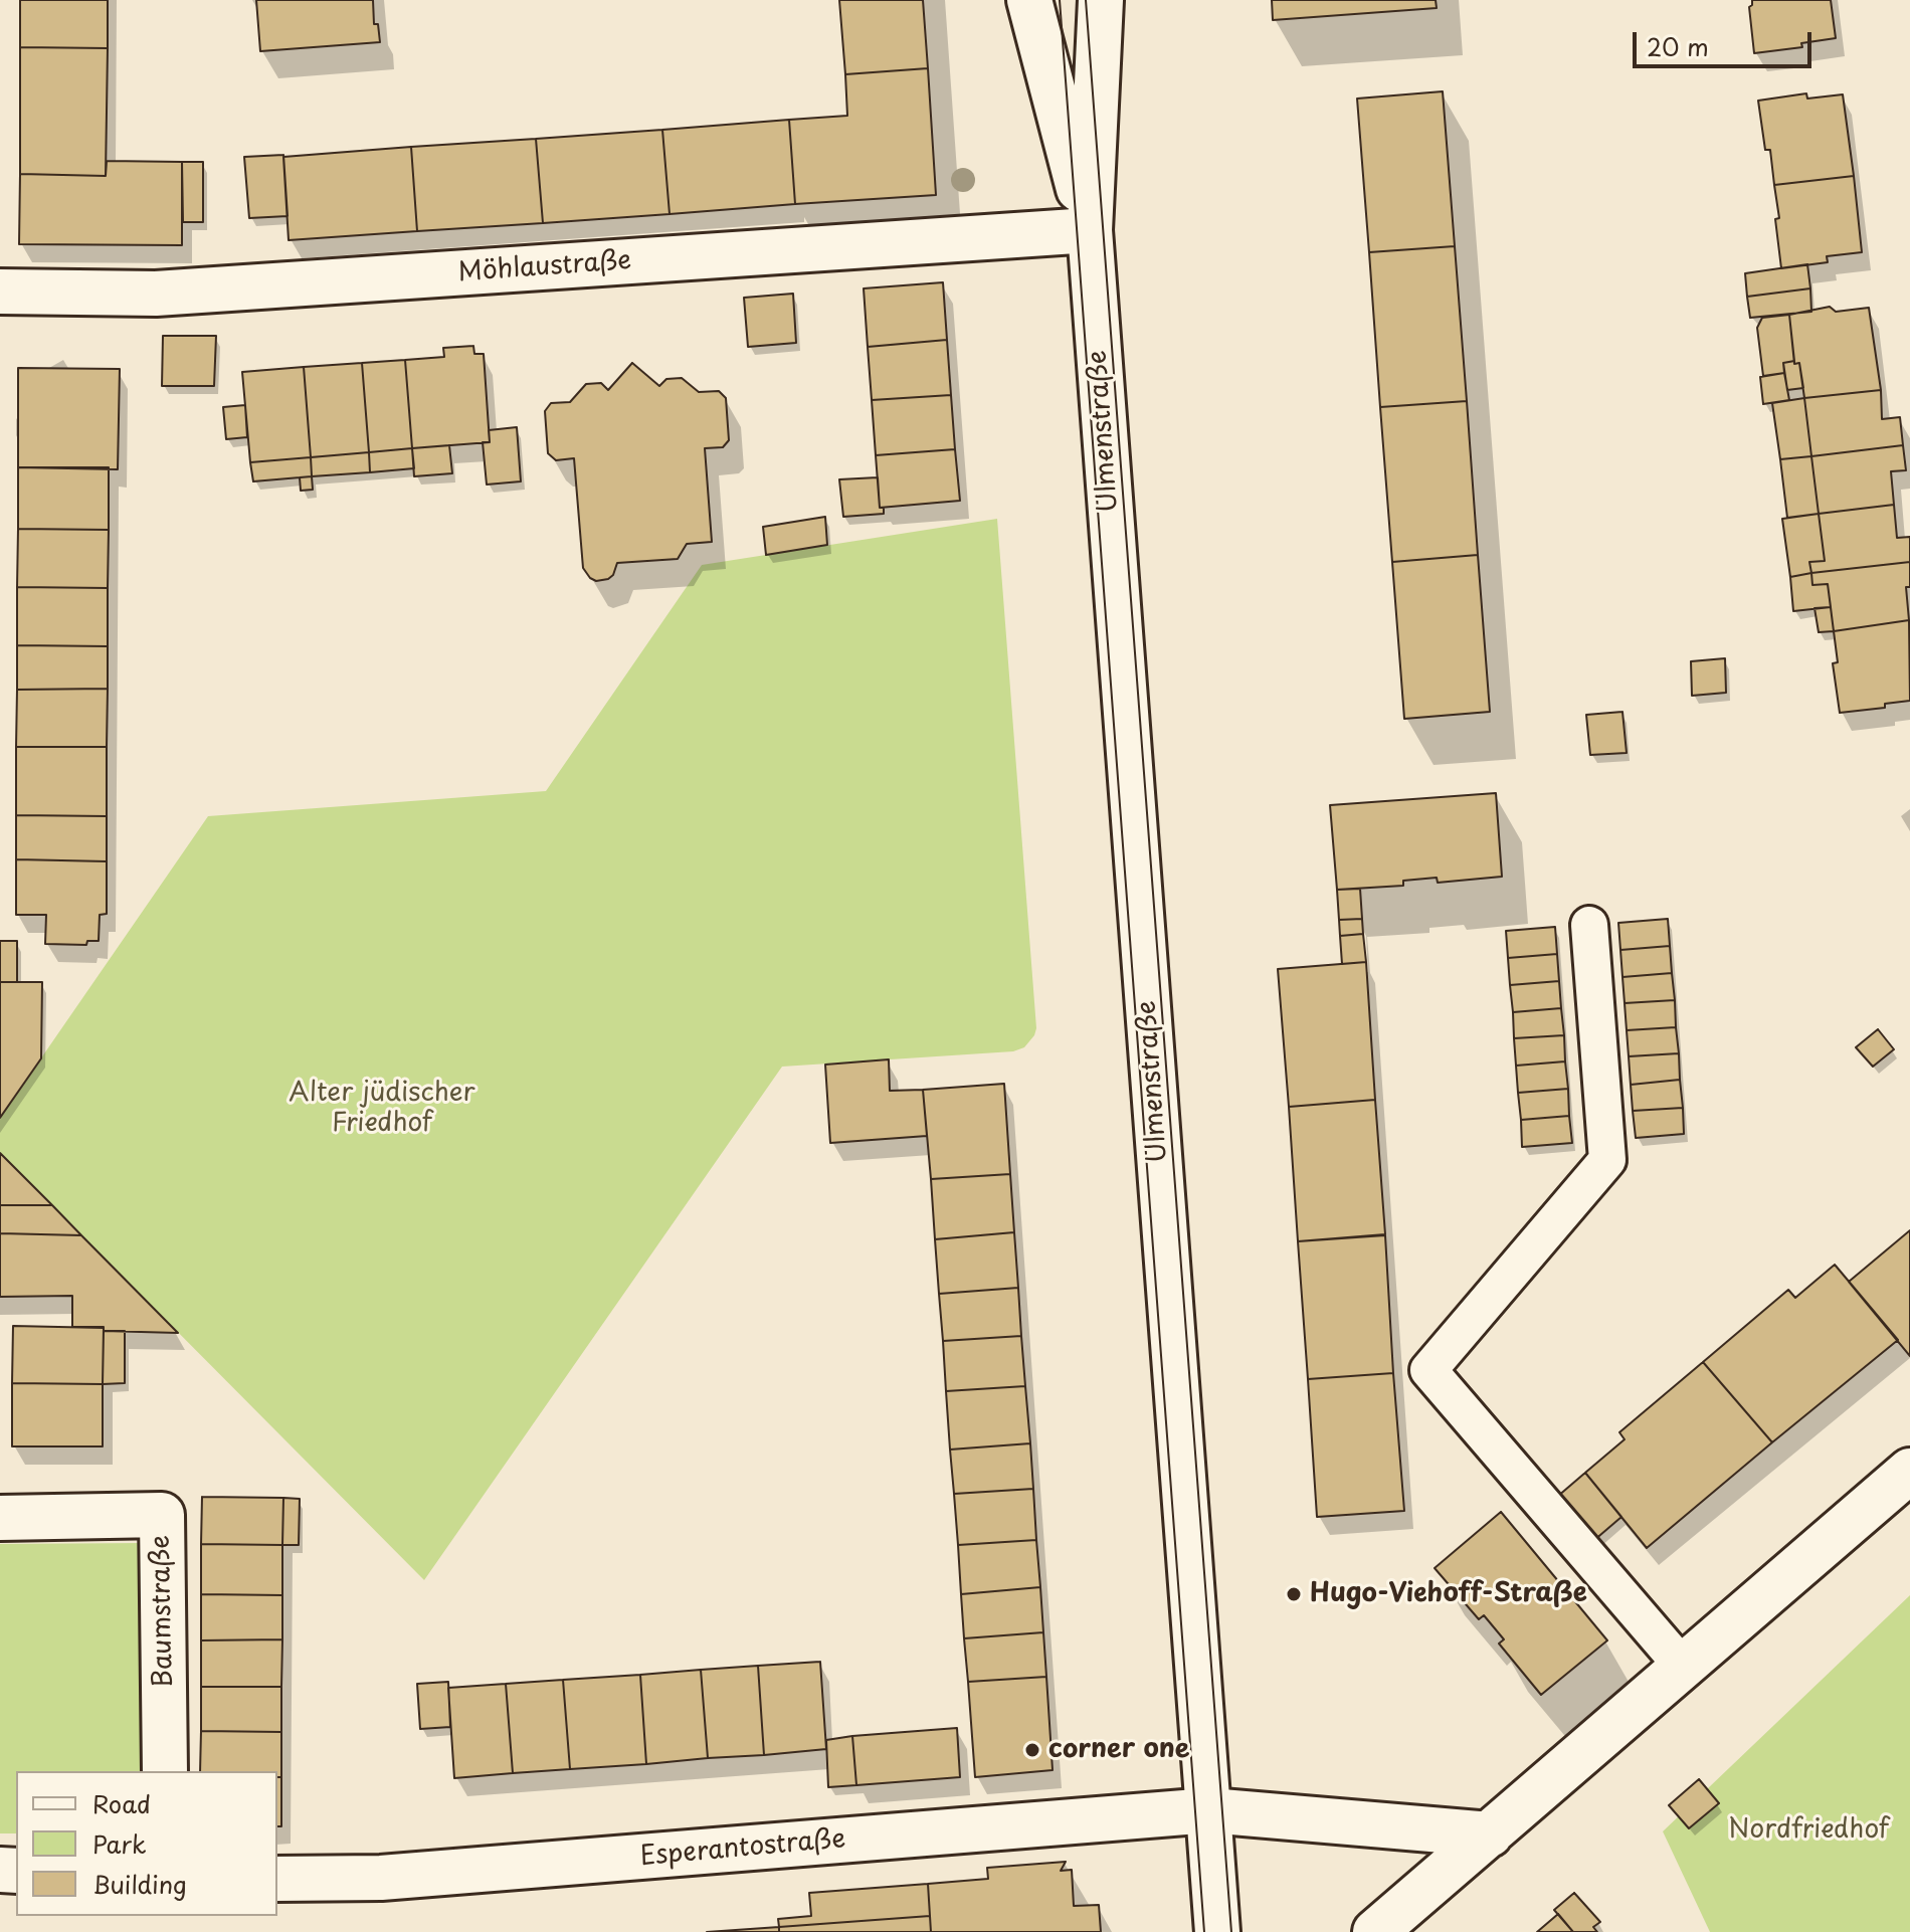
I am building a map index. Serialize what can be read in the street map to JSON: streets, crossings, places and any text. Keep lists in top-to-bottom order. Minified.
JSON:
{"streets":{"street":["Möhlaustraße","Ulmenstraße","Baumstraße","Esperantostraße"]},"crossings":[["Möhlaustraße","Ulmenstraße"],["Ulmenstraße","Esperantostraße"]],"parks":["Alter jüdischer Friedhof","Nordfriedhof"],"places":["Hugo-Viehoff-Straße","corner one"],"legend":["Road","Park","Building"],"scale_bar":"20 m"}
